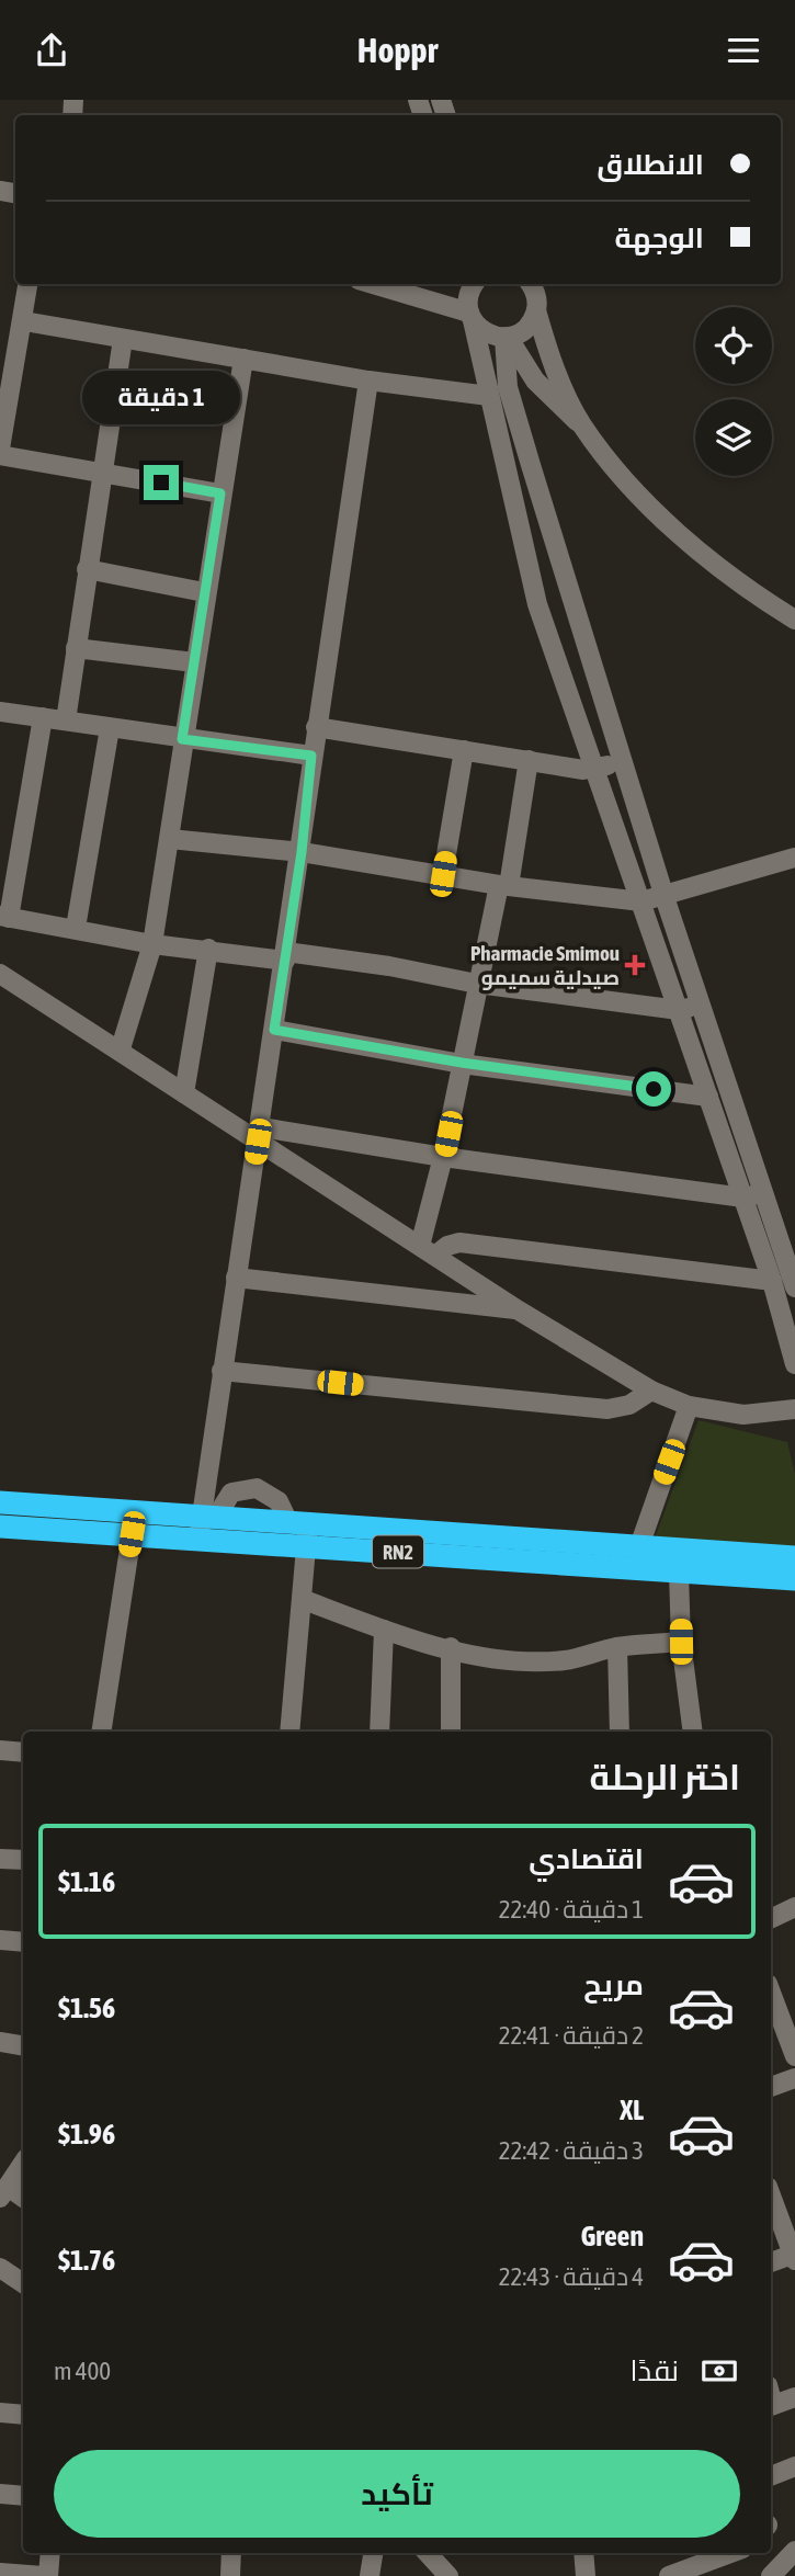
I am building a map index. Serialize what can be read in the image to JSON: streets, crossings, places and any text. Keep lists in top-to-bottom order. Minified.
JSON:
{"streets":{"highway":["RN2"]},"places":{"health":["Pharmacie Smimou صيدلية سميمو"]},"page":{"header":"Hoppr","banner":["الانطلاق","الوجهة"],"bubble":"1 دقيقة","heading":"اختر الرحلة","list":[{"name":"اقتصادي","note":"1 دقيقة · 22:40","value":"$1.16"},{"name":"مريح","note":"2 دقيقة · 22:41","value":"$1.56"},{"name":"XL","note":"3 دقيقة · 22:42","value":"$1.96"},{"name":"Green","note":"4 دقيقة · 22:43","value":"$1.76"}],"pay":["نقدًا","400 m"],"buttons":"تأكيد"}}
